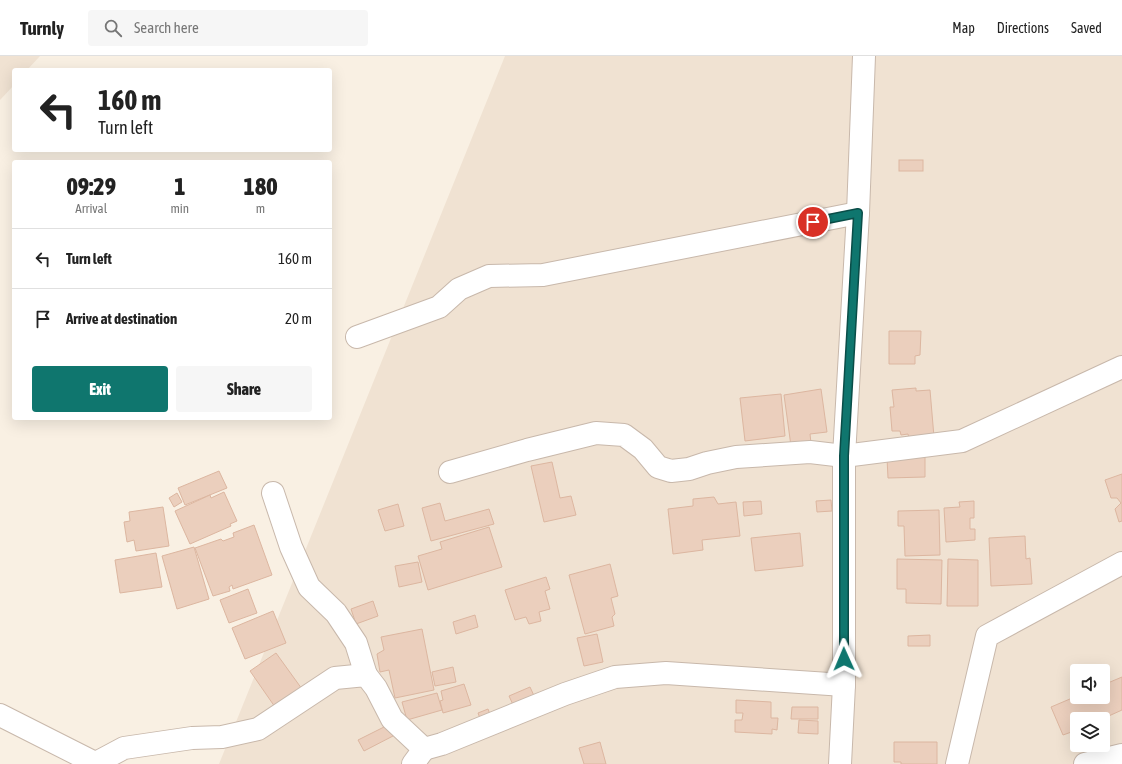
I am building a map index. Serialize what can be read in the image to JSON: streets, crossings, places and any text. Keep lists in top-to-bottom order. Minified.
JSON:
{"page":{"header":"Turnly","search":"Search here","nav":["Map","Directions","Saved"],"turn":["160 m","Turn left"],"eta":["09:29","Arrival","1","min","180","m"],"list":[{"name":"Turn left","value":"160 m"},{"name":"Arrive at destination","value":"20 m"}],"buttons":["Exit","Share"]}}
